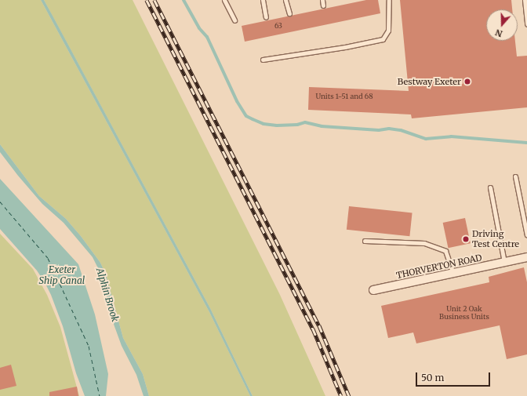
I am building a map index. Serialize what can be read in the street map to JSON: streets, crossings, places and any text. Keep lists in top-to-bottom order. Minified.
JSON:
{"streets":{"street":["THORVERTON ROAD"]},"water":["Exeter Ship Canal","Alphin Brook"],"places":["Bestway Exeter","Driving Test Centre"],"house_numbers":["63","Units 1-51 and 68","Unit 2 Oak Business Units"],"scale_bar":"50 m","north":"bottom"}
